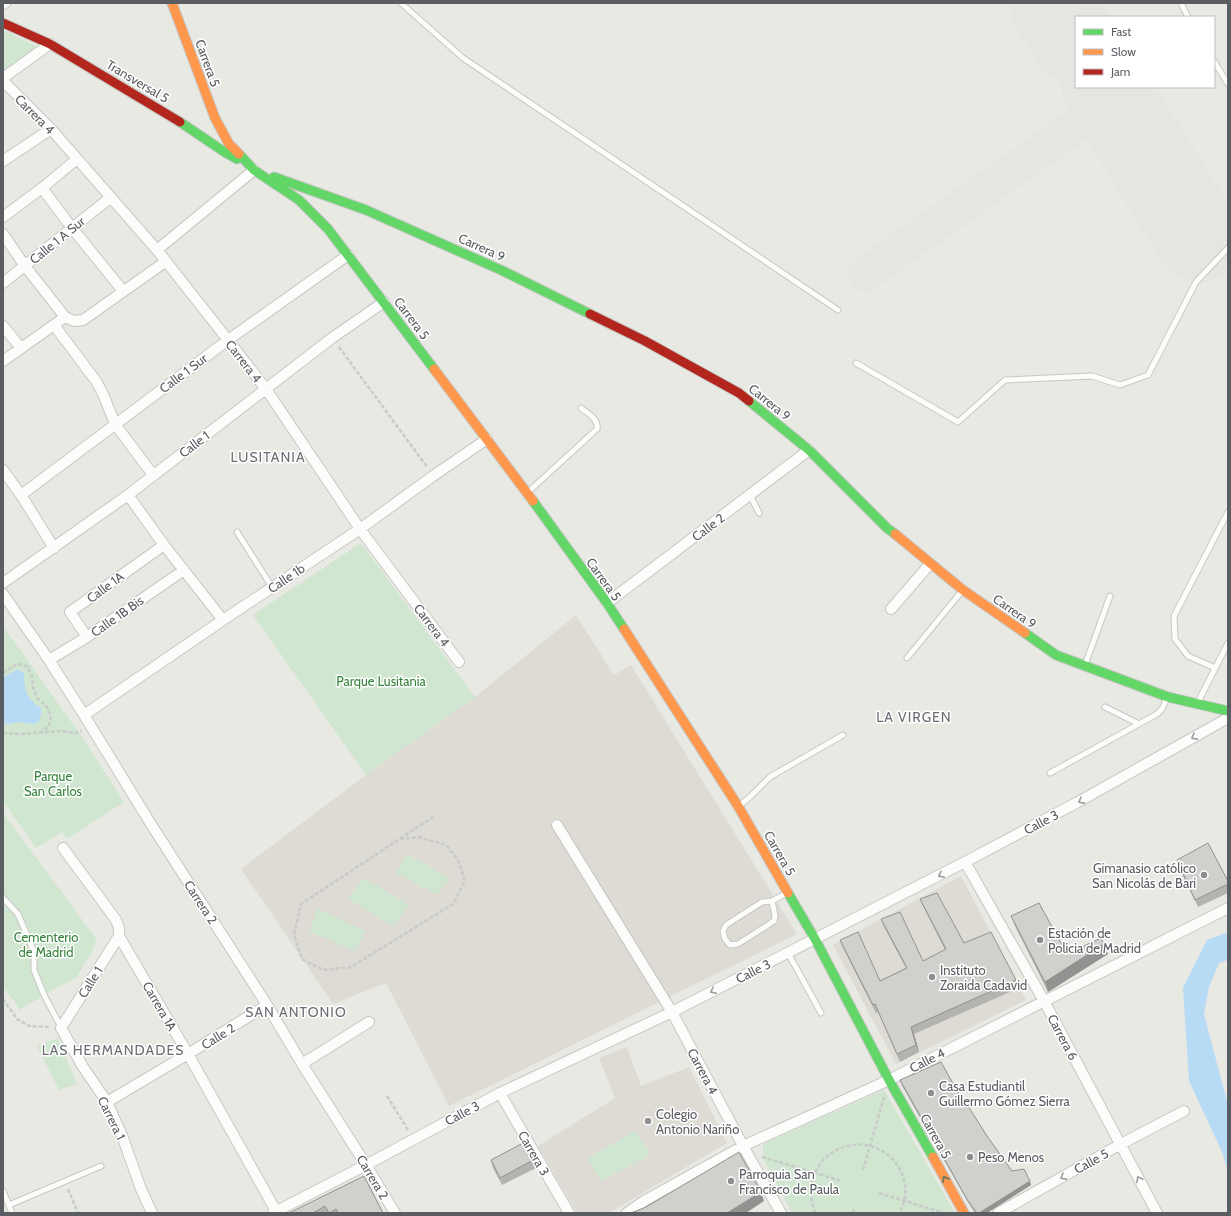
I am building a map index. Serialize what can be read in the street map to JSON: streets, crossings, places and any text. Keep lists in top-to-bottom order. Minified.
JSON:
{"streets":{"street":["Carrera 5","Transversal 5","Carrera 4","Calle 1 A Sur","Carrera 9","Calle 1 Sur","Calle 1","Calle 2","Calle 1b","Calle 1A","Calle 1B Bis","Calle 3","Carrera 2","Carrera 1A","Carrera 6","Calle 4","Carrera 1","Carrera 3","Calle 5"]},"crossings":[["Carrera 5","Transversal 5"],["Carrera 5","Carrera 9"],["Carrera 5","Calle 1 Sur"],["Carrera 5","Calle 1"],["Carrera 5","Calle 2"],["Carrera 5","Calle 1b"],["Carrera 5","Calle 3"],["Carrera 5","Calle 4"],["Transversal 5","Carrera 9"],["Carrera 4","Calle 1 A Sur"],["Carrera 4","Calle 1 Sur"],["Carrera 4","Calle 1"],["Carrera 4","Calle 1b"],["Carrera 4","Calle 3"],["Carrera 4","Calle 4"],["Carrera 9","Calle 2"],["Calle 1","Carrera 1A"],["Calle 1","Carrera 1"],["Calle 2","Carrera 2"],["Calle 2","Carrera 1A"],["Calle 2","Carrera 1"],["Calle 1b","Carrera 2"],["Calle 1A","Calle 1B Bis"],["Calle 1B Bis","Carrera 2"],["Calle 3","Carrera 2"],["Calle 3","Carrera 1A"],["Calle 3","Carrera 6"],["Calle 3","Carrera 3"],["Carrera 6","Calle 4"],["Carrera 6","Calle 5"]],"one_way":["Calle 3","Calle 5"],"districts":["LUSITANIA","LA VIRGEN","SAN ANTONIO","LAS HERMANDADES"],"parks":["Parque Lusitania","Parque San Carlos","Cementerio de Madrid"],"places":["Gimanasio católico San Nicolás de Bari","Estación de Policia de Madrid","Instituto Zoraida Cadavid","Casa Estudiantil Guillermo Gómez Sierra","Colegio Antonio Nariño","Peso Menos","Parroquia San Francisco de Paula"],"legend":["Fast","Slow","Jam"]}
